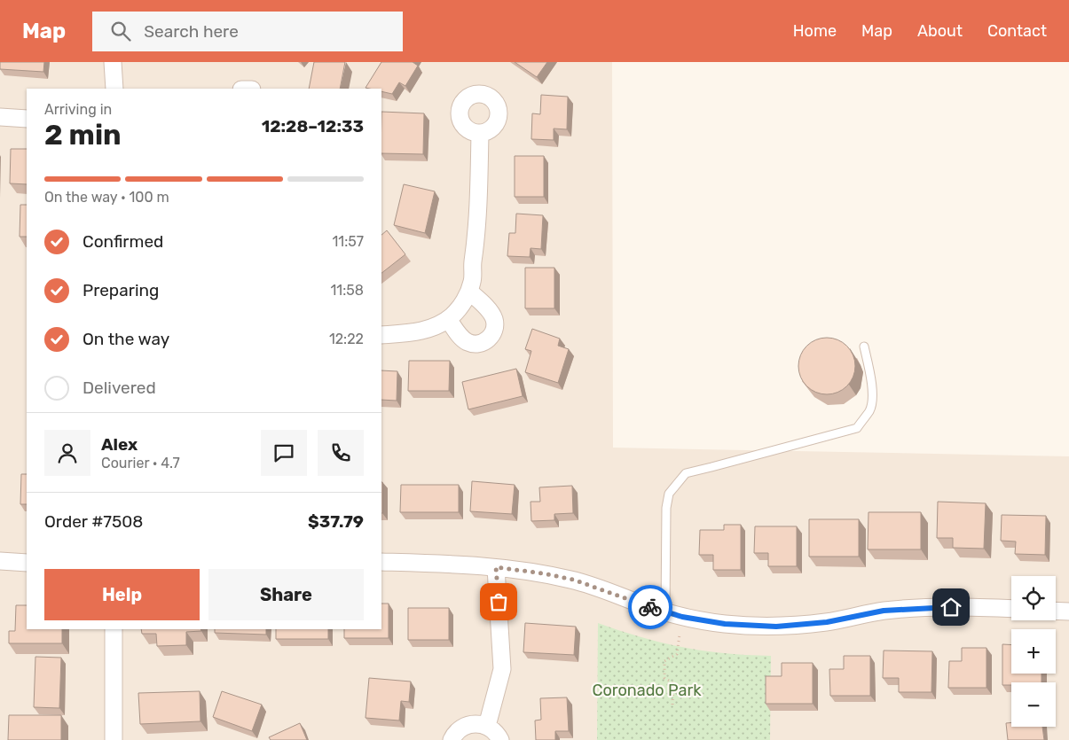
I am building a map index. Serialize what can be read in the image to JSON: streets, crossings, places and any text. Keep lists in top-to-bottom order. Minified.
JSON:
{"parks":["Coronado Park"],"page":{"header":"Map","search":"Search here","nav":["Home","Map","About","Contact"],"heading":["2 min","Arriving in","12:28–12:33"],"panel":["Alex","Courier · 4.7","Order #7508","$37.79"],"bar":"On the way · 100 m","list":[["Confirmed","11:57"],["Preparing","11:58"],["On the way","12:22"],"Delivered"],"buttons":["Help","Share"],"map_buttons":["+","−"]}}
